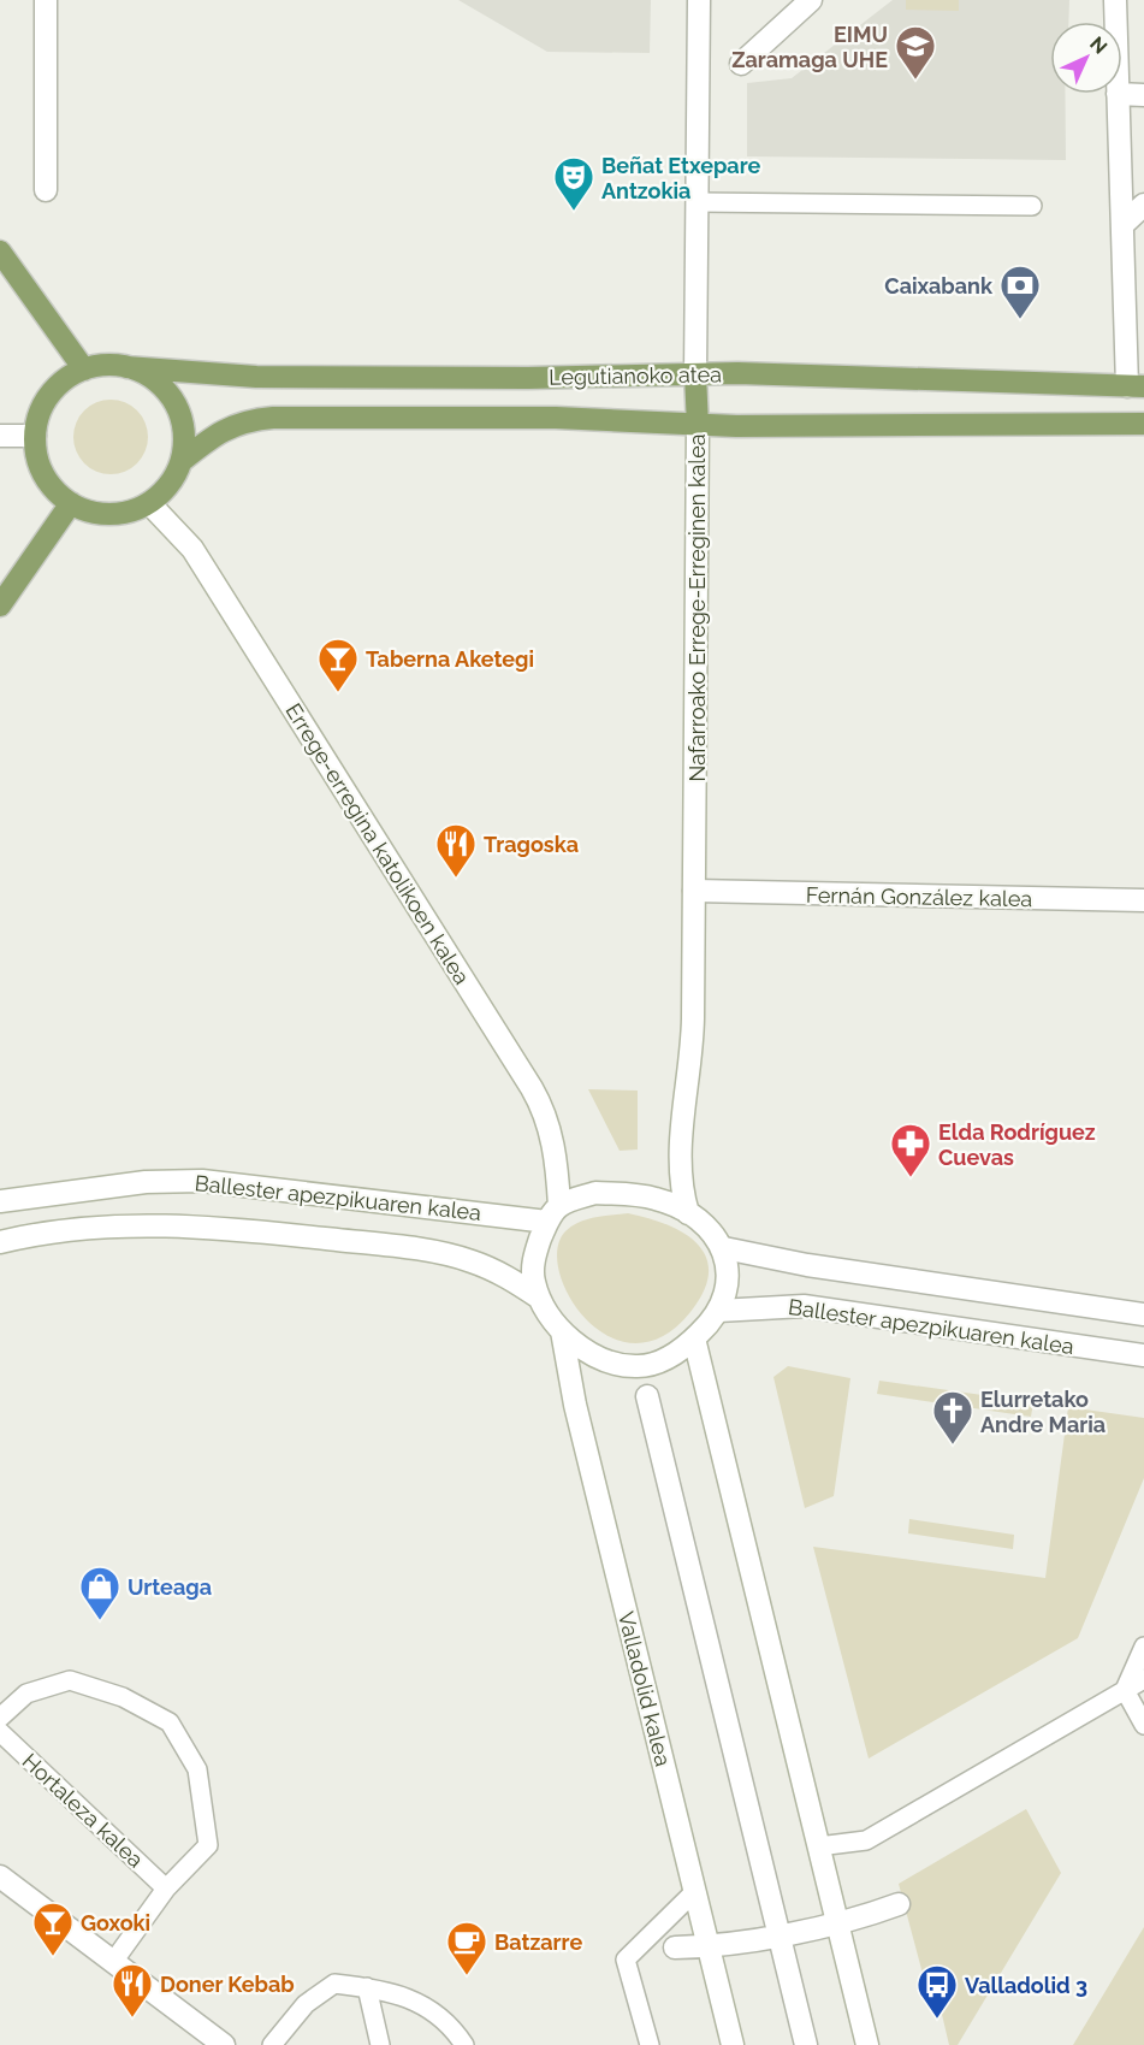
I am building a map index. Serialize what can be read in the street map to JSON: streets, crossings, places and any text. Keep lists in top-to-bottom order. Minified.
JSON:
{"streets":{"main road":["Legutianoko atea","Nafarroako Errege-Erreginen kalea","Errege-erregina katolikoen kalea","Fernán González kalea","Ballester apezpikuaren kalea","Valladolid kalea"],"lane":["Hortaleza kalea"]},"crossings":[["Legutianoko atea","Nafarroako Errege-Erreginen kalea"],["Legutianoko atea","Errege-erregina katolikoen kalea"],["Nafarroako Errege-Erreginen kalea","Errege-erregina katolikoen kalea"],["Nafarroako Errege-Erreginen kalea","Fernán González kalea"],["Nafarroako Errege-Erreginen kalea","Ballester apezpikuaren kalea"],["Nafarroako Errege-Erreginen kalea","Valladolid kalea"],["Errege-erregina katolikoen kalea","Ballester apezpikuaren kalea"],["Errege-erregina katolikoen kalea","Valladolid kalea"],["Ballester apezpikuaren kalea","Valladolid kalea"]],"places":{"school or university":["EIMU Zaramaga UHE"],"theatre":["Beñat Etxepare Antzokia"],"bank":["Caixabank"],"bar":["Taberna Aketegi","Goxoki"],"restaurant":["Tragoska","Doner Kebab"],"pharmacy":["Elda Rodríguez Cuevas"],"church":["Elurretako Andre Maria"],"shop":["Urteaga"],"cafe":["Batzarre"],"bus stop":["Valladolid 3"]},"north":"top right"}
